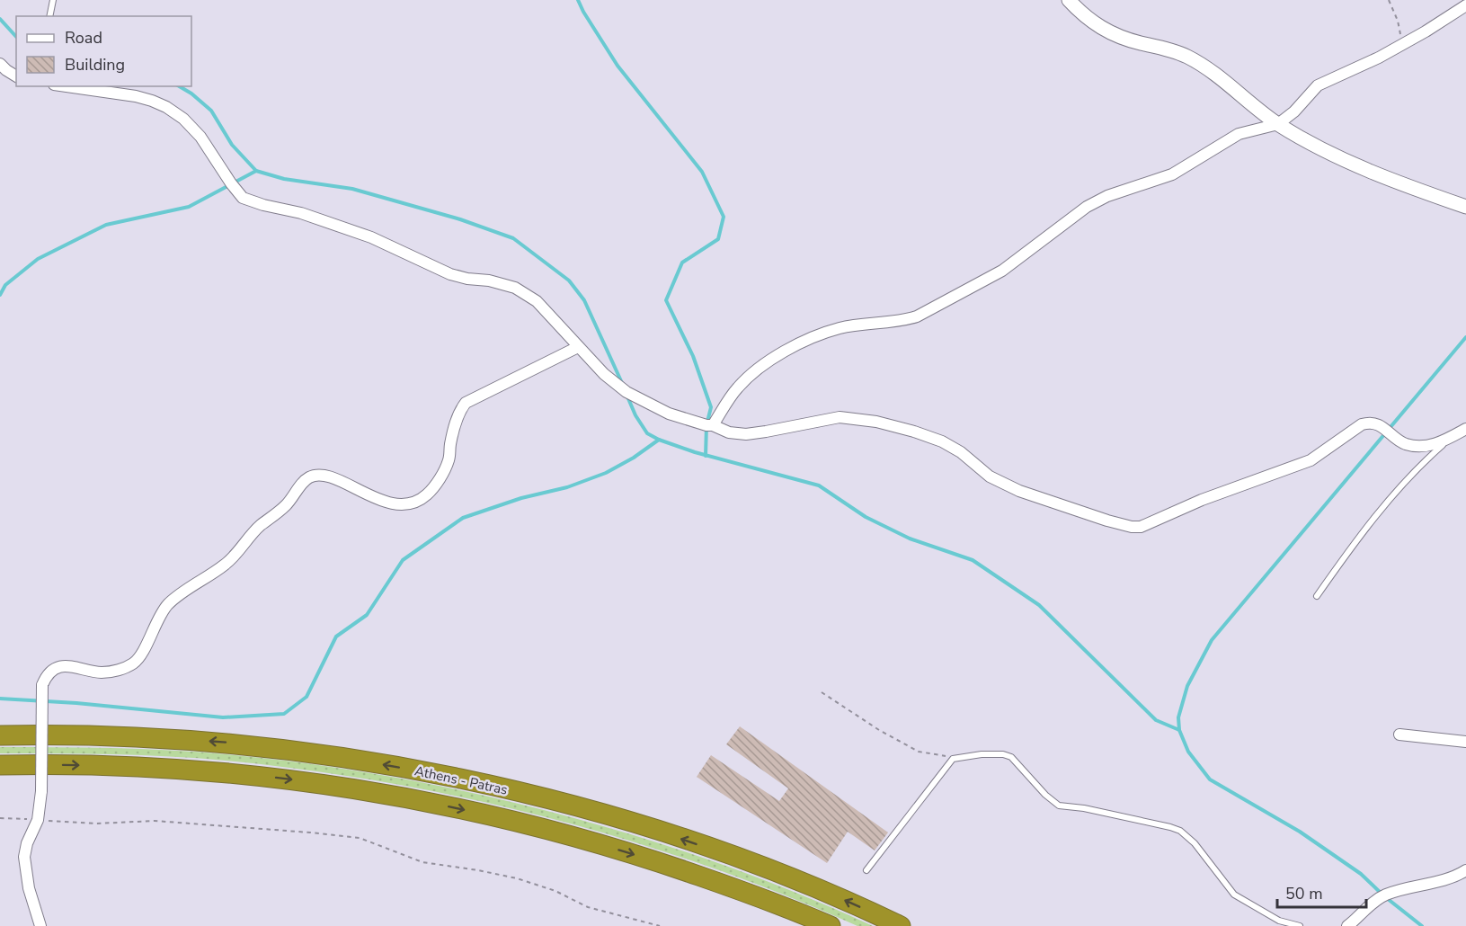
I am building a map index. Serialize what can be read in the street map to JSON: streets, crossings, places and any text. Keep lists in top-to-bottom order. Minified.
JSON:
{"streets":{"highway":["Athens - Patras"]},"legend":["Road","Building"],"scale_bar":"50 m"}
